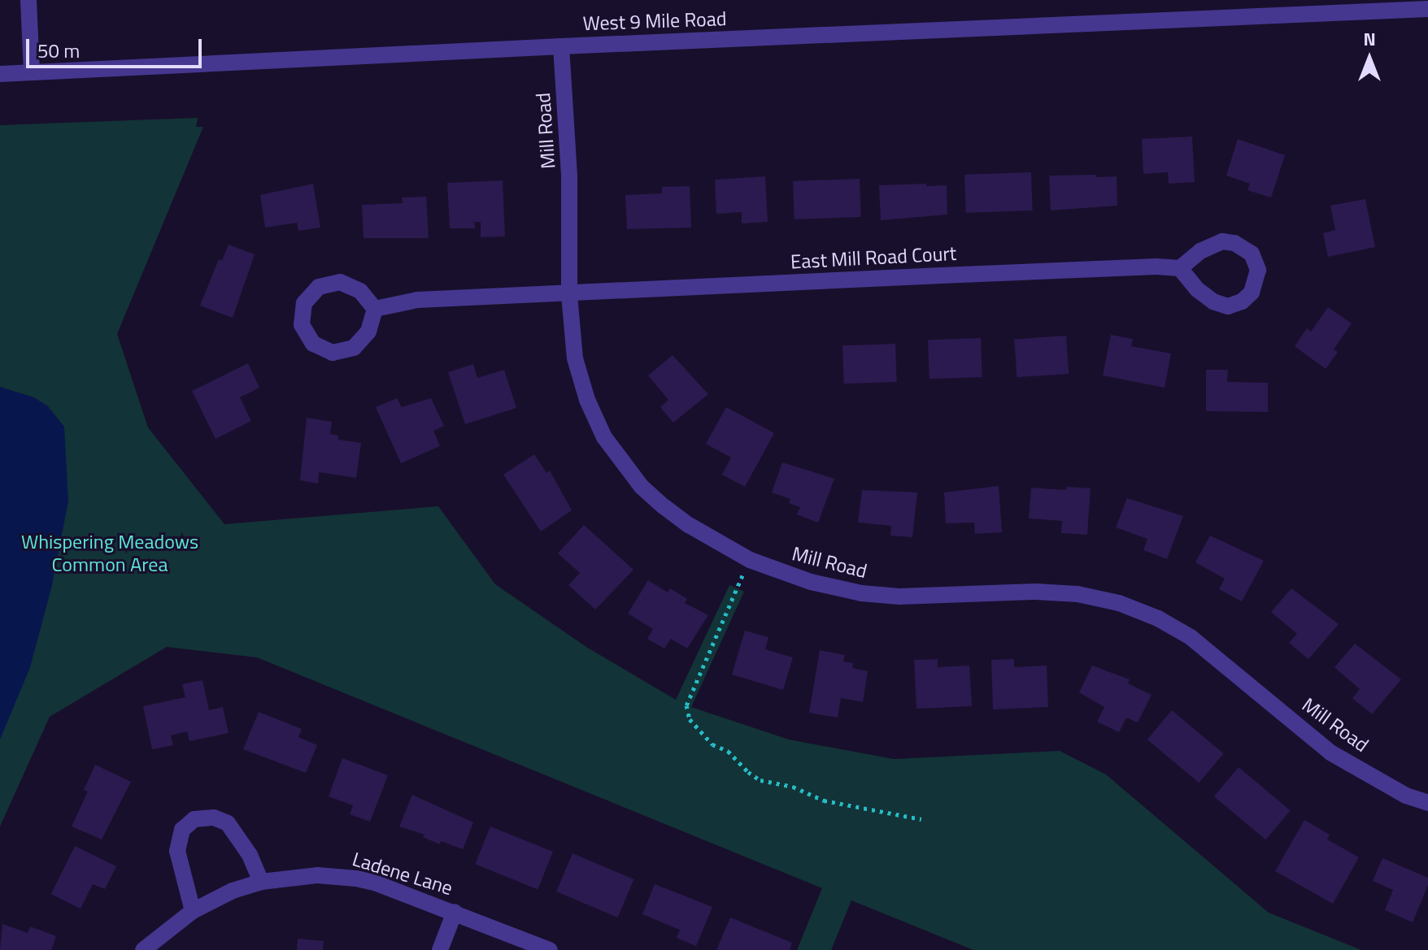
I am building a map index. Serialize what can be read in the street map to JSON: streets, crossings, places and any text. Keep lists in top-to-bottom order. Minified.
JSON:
{"streets":{"street":["West 9 Mile Road","Mill Road","East Mill Road Court","Ladene Lane"]},"crossings":[["West 9 Mile Road","Mill Road"],["Mill Road","East Mill Road Court"]],"parks":["Whispering Meadows Common Area"],"scale_bar":"50 m","north":"top"}
